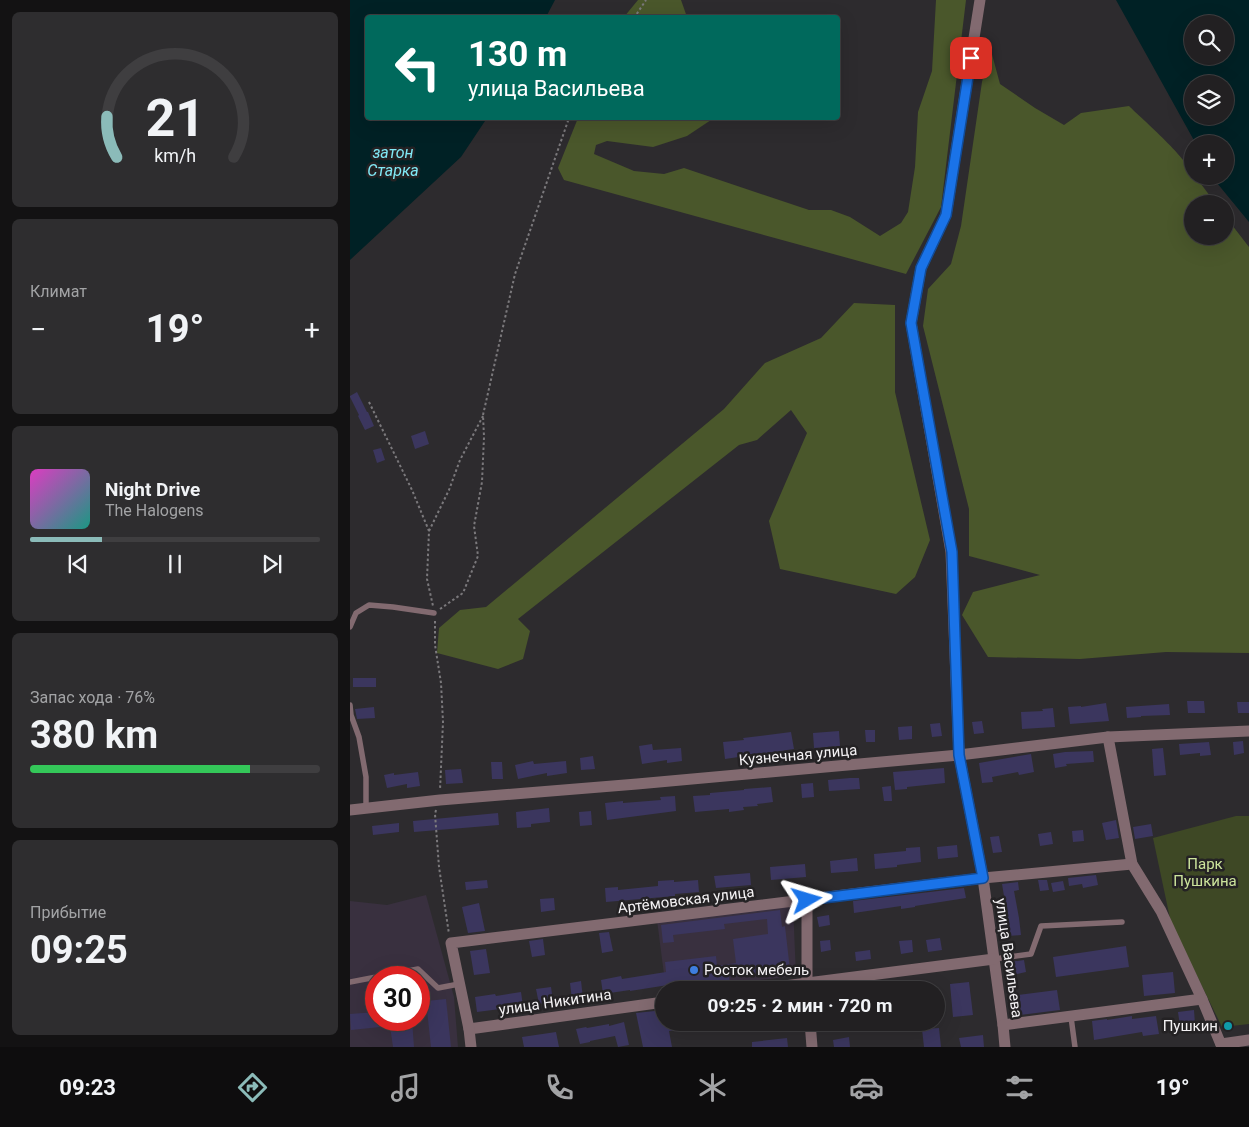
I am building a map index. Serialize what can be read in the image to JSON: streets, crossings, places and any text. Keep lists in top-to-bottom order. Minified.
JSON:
{"streets":{"street":["Кузнечная улица","Артёмовская улица","улица Васильева","улица Никитина"]},"crossings":[["Кузнечная улица","улица Васильева"],["Артёмовская улица","улица Васильева"]],"water":["затон Старка"],"parks":["Парк Пушкина"],"places":["Росток мебель","Пушкин"],"page":{"map_buttons":["+","−"],"turn":["130 m","улица Васильева"],"tile":["Климат",["Запас хода · 76%","380 km"],["Прибытие","09:25"]],"heat":["−","19°","+"],"song":["Night Drive","The Halogens"],"limit":"30","trip":"09:25 · 2 мин · 720 m","tabs":["09:23","19°"],"gauge":["21","km/h"]}}
